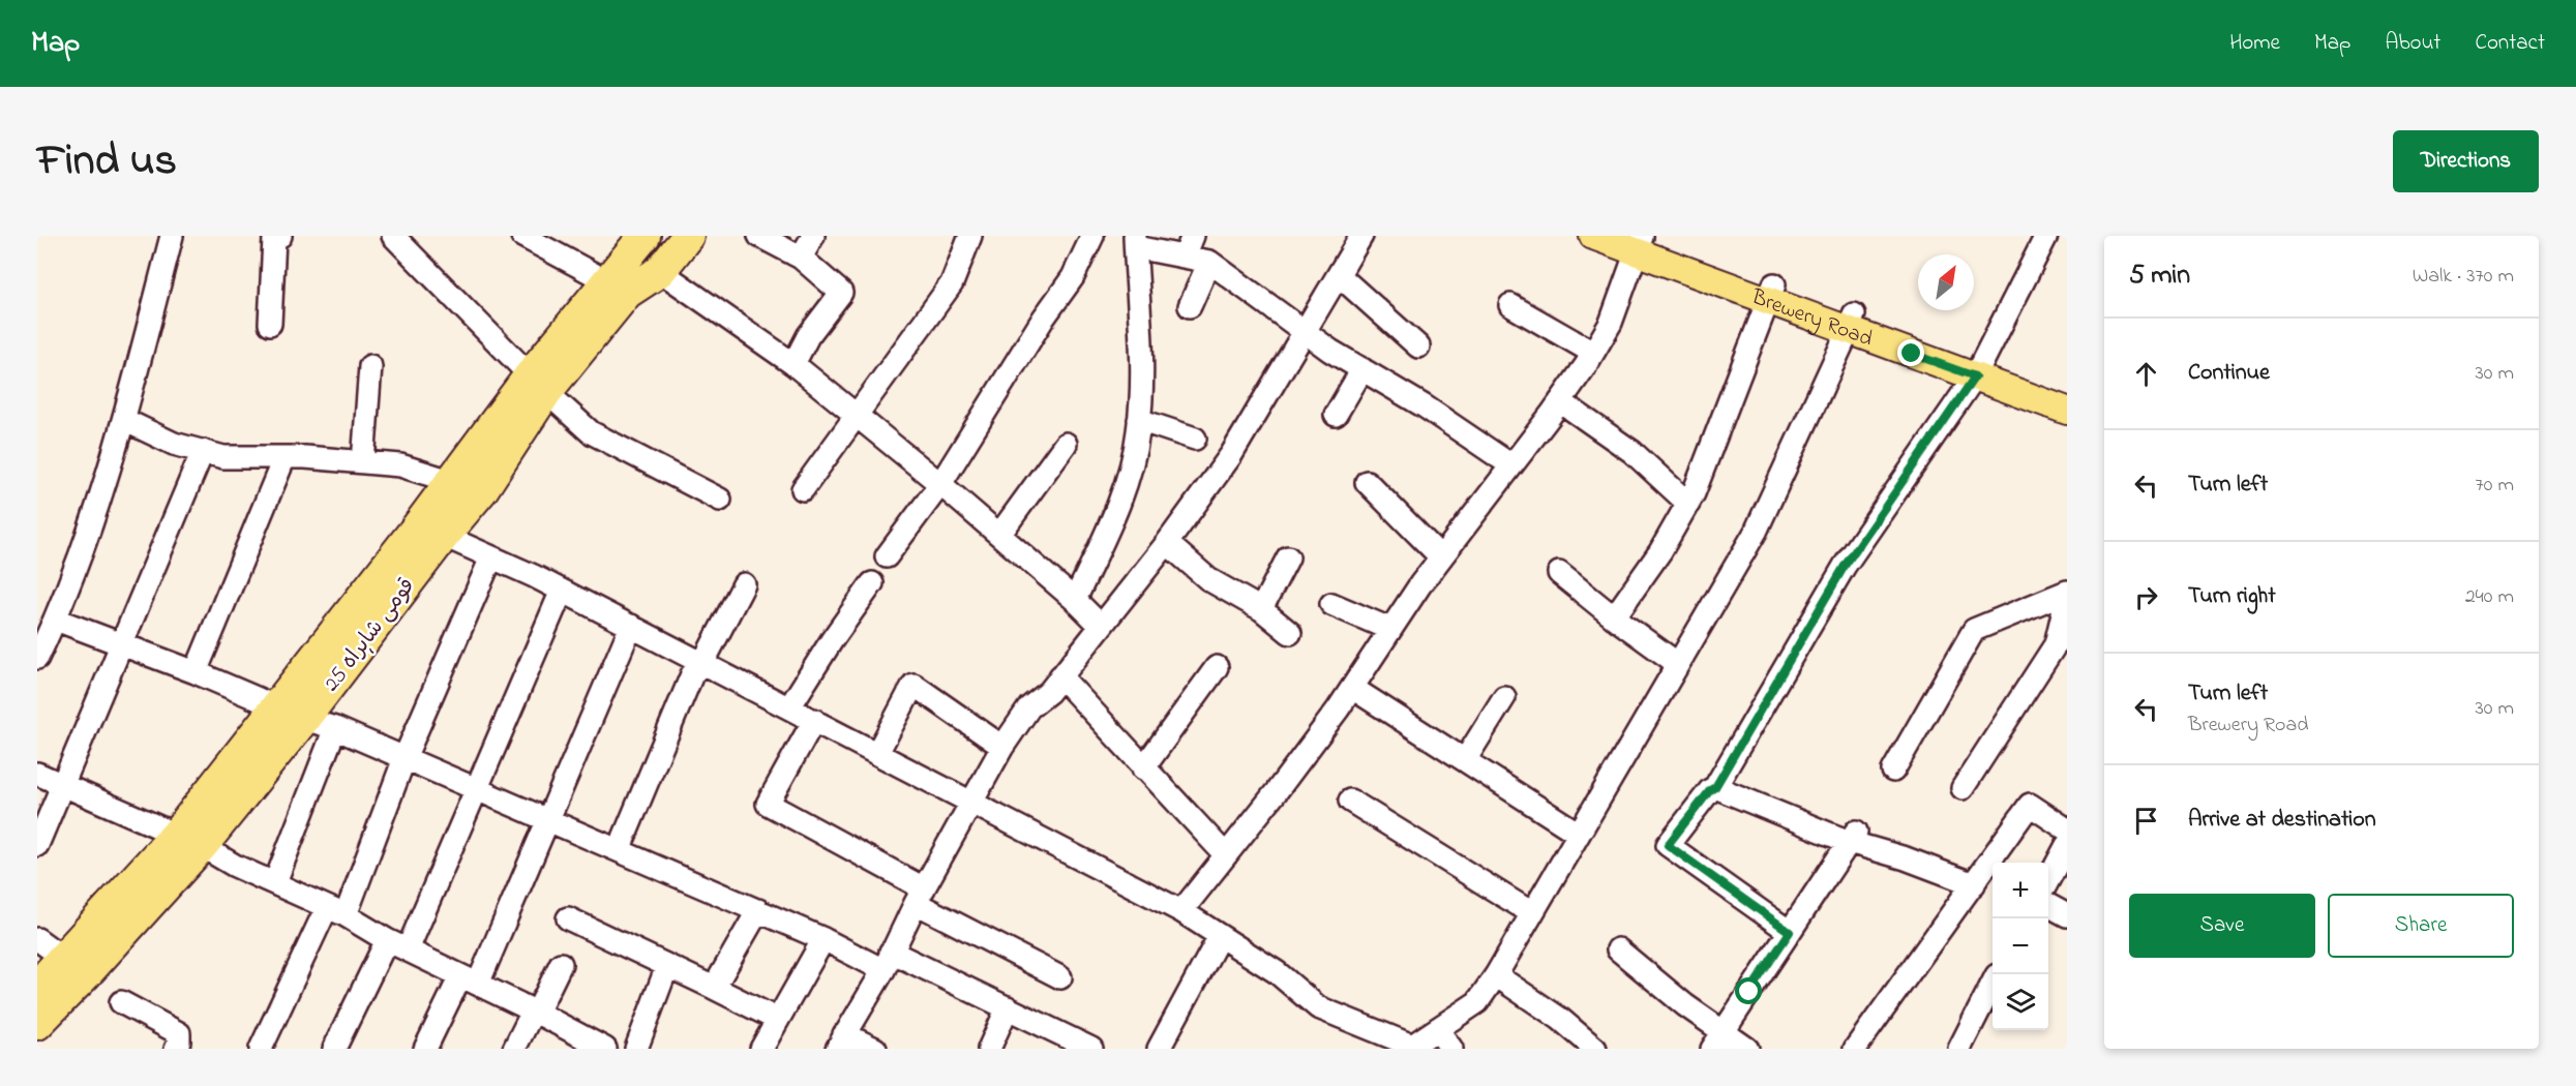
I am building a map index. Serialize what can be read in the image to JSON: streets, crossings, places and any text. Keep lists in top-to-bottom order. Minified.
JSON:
{"streets":{"highway":["قومی شاہراہ 25"],"main road":["Brewery Road"]},"north":"top right","page":{"header":"Map","nav":["Home","Map","About","Contact"],"title":"Find us","buttons":["Directions",["Save","Share"]],"heading":["5 min","Walk · 370 m"],"list":[["Continue","30 m"],["Turn left","70 m"],["Turn right","240 m"],["Turn left","Brewery Road","30 m"],"Arrive at destination"],"map_buttons":["+","−"]}}
